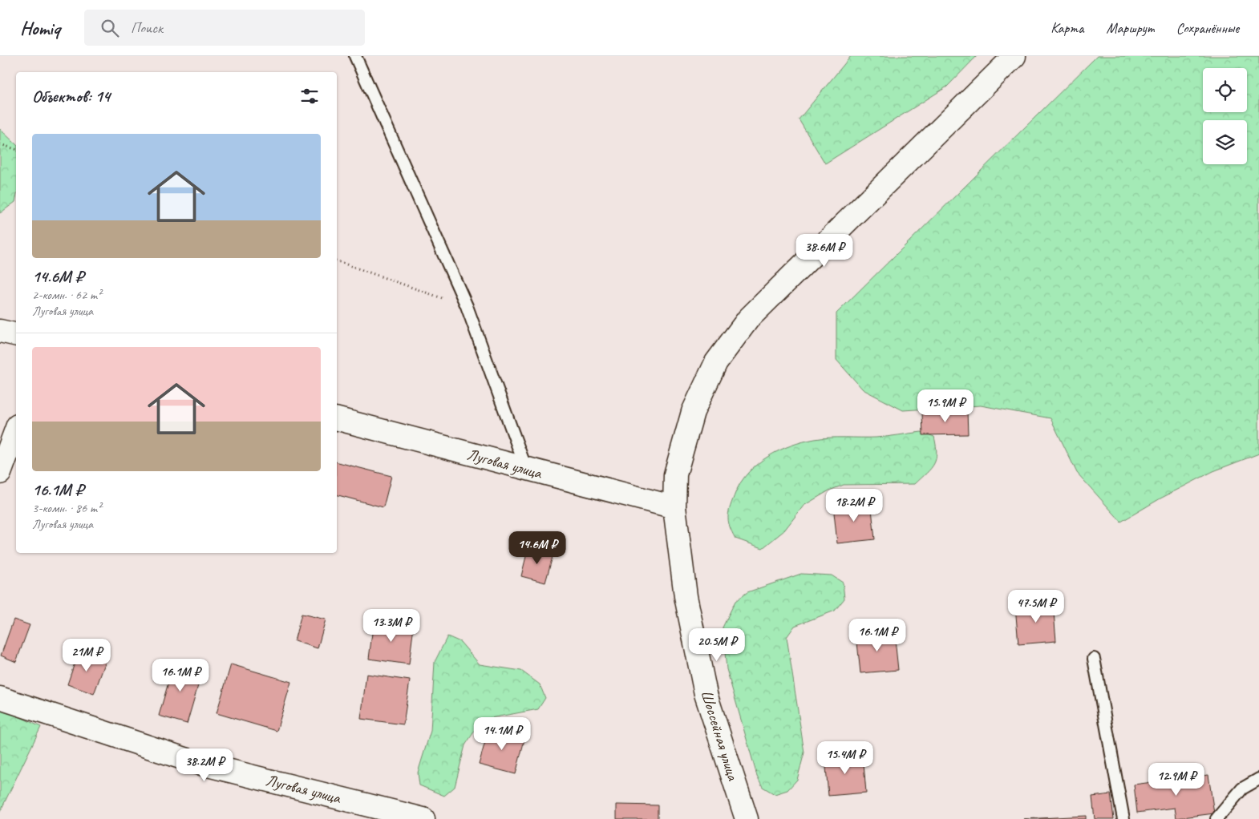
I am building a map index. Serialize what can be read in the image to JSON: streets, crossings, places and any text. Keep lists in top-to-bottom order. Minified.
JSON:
{"streets":{"street":["Луговая улица","Шоссейная улица"]},"crossings":[["Луговая улица","Шоссейная улица"]],"page":{"header":"Homiq","search":"Поиск","nav":["Карта","Маршрут","Сохранённые"],"heading":"Объектов: 14","list":[{"name":"14.6M ₽","note":"2-комн. · 62 m² · Луговая улица"},{"name":"16.1M ₽","note":"3-комн. · 86 m² · Луговая улица"}],"price":["38.6M ₽","15.9M ₽","18.2M ₽","14.6M ₽","47.5M ₽","13.3M ₽","16.1M ₽","20.5M ₽","21M ₽","16.1M ₽","14.1M ₽","15.4M ₽","38.2M ₽","12.9M ₽"]}}
